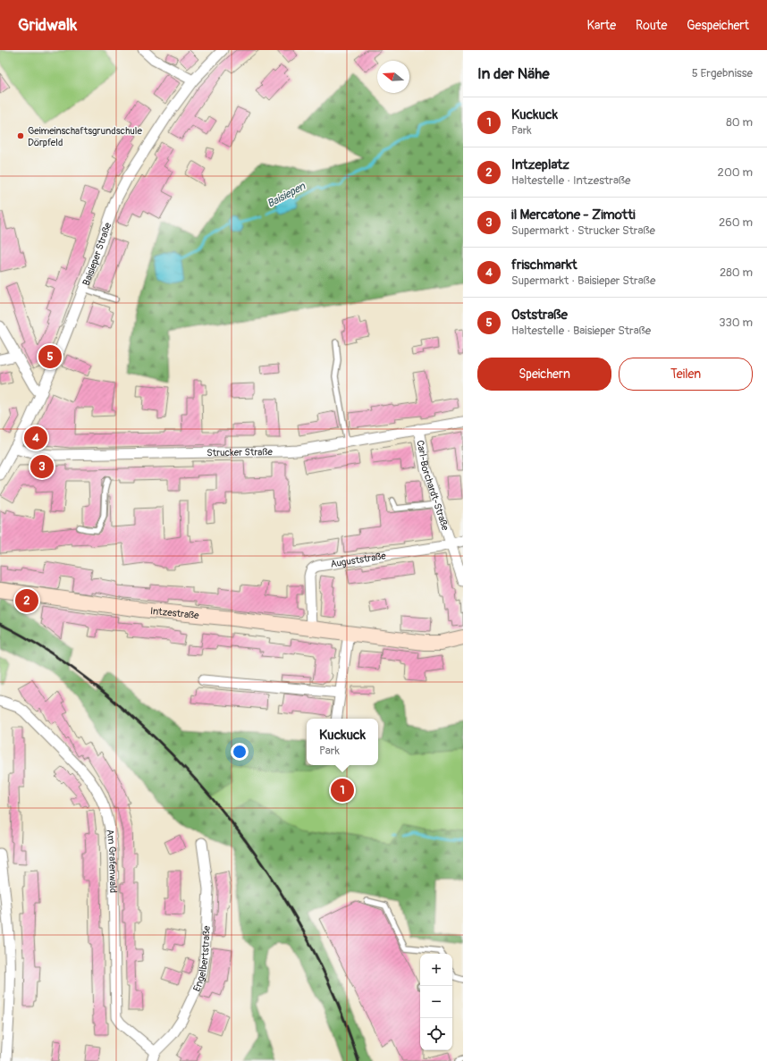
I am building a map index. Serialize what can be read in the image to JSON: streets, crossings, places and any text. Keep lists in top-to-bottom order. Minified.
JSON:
{"streets":{"main road":["Intzestraße"],"street":["Baisieper Straße","Strucker Straße","Carl-Borchardt-Straße","Auguststraße","Am Grafenwald","Engelbertstraße"]},"crossings":[["Baisieper Straße","Strucker Straße"],["Strucker Straße","Carl-Borchardt-Straße"],["Carl-Borchardt-Straße","Auguststraße"],["Auguststraße","Intzestraße"],["Am Grafenwald","Engelbertstraße"]],"water":["Baisiepen"],"places":["Geimeinschaftsgrundschule Dörpfeld"],"north":"left","page":{"header":"Gridwalk","nav":["Karte","Route","Gespeichert"],"heading":["In der Nähe","5 Ergebnisse"],"list":[{"mark":"1","name":"Kuckuck","note":"Park","value":"80 m"},{"mark":"2","name":"Intzeplatz","note":"Haltestelle · Intzestraße","value":"200 m"},{"mark":"3","name":"il Mercatone - Zimotti","note":"Supermarkt · Strucker Straße","value":"260 m"},{"mark":"4","name":"frischmarkt","note":"Supermarkt · Baisieper Straße","value":"280 m"},{"mark":"5","name":"Oststraße","note":"Haltestelle · Baisieper Straße","value":"330 m"}],"pins":["5","4","3","2","1"],"buttons":["Speichern","Teilen"],"popup":["Kuckuck","Park"],"map_buttons":["+","−"]}}
